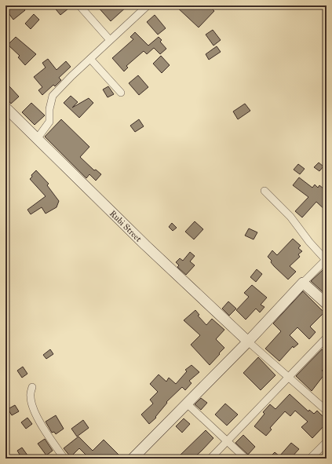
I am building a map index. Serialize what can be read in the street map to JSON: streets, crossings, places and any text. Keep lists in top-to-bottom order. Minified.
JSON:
{"streets":{"street":["Rubi Street"]}}
